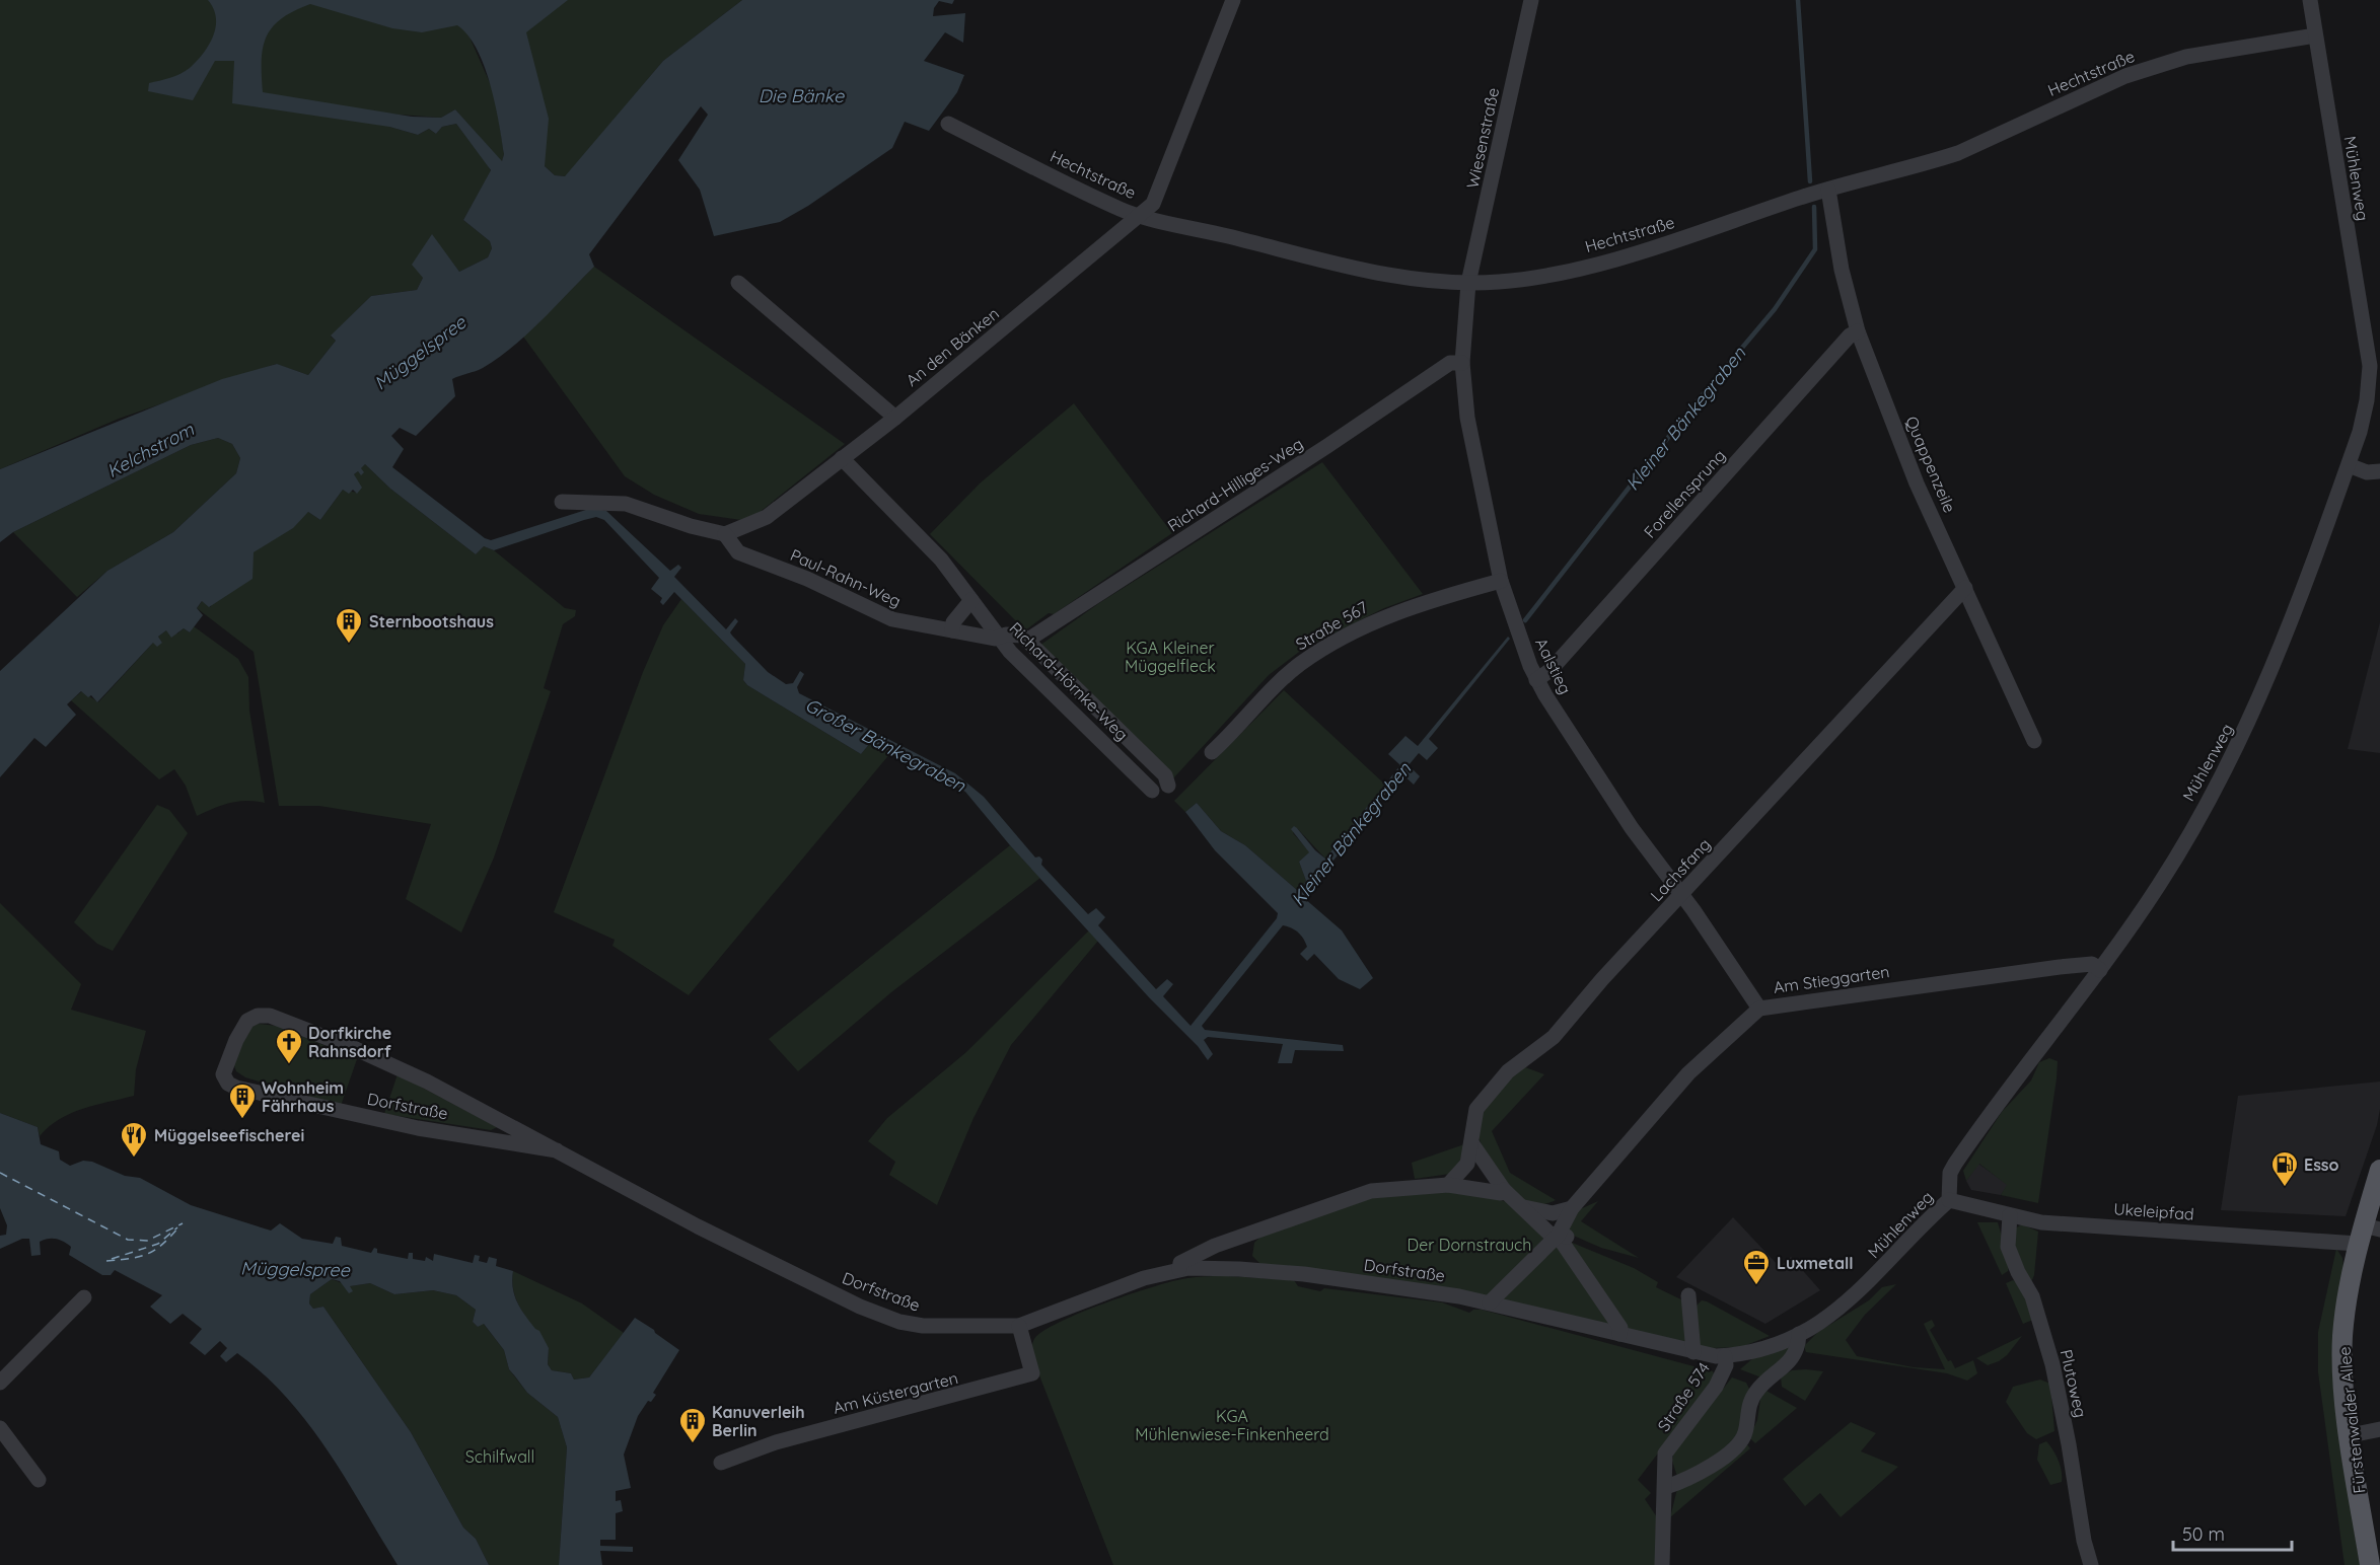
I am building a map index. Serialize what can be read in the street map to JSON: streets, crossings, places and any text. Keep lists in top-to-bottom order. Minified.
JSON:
{"streets":{"main road":["Fürstenwalder Allee"],"street":["Hechtstraße","Wiesenstraße","Mühlenweg","An den Bänken","Quappenzeile","Richard-Hilliges-Weg","Forellensprung","Paul-Rahn-Weg","Straße 567","Aalstieg","Richard-Hörnke-Weg","Lachsfang","Am Stieggarten","Dorfstraße","Ukeleipfad","Plutoweg","Am Küstergarten","Straße 574"]},"crossings":[["Hechtstraße","Wiesenstraße"],["Hechtstraße","Mühlenweg"],["Hechtstraße","An den Bänken"],["Hechtstraße","Quappenzeile"],["Hechtstraße","Aalstieg"],["Wiesenstraße","Aalstieg"],["Mühlenweg","Am Stieggarten"],["Mühlenweg","Dorfstraße"],["Mühlenweg","Ukeleipfad"],["Mühlenweg","Straße 574"],["An den Bänken","Paul-Rahn-Weg"],["An den Bänken","Richard-Hörnke-Weg"],["Quappenzeile","Forellensprung"],["Quappenzeile","Lachsfang"],["Richard-Hilliges-Weg","Paul-Rahn-Weg"],["Richard-Hilliges-Weg","Aalstieg"],["Richard-Hilliges-Weg","Richard-Hörnke-Weg"],["Forellensprung","Aalstieg"],["Paul-Rahn-Weg","Richard-Hörnke-Weg"],["Straße 567","Aalstieg"],["Aalstieg","Lachsfang"],["Aalstieg","Am Stieggarten"],["Lachsfang","Dorfstraße"],["Am Stieggarten","Dorfstraße"],["Dorfstraße","Am Küstergarten"],["Dorfstraße","Straße 574"],["Ukeleipfad","Plutoweg"],["Ukeleipfad","Fürstenwalder Allee"]],"water":["Die Bänke","Müggelspree","Kleiner Bänkegraben","Kelchstrom","Großer Bänkegraben"],"parks":["KGA Kleiner Müggelfleck","Der Dornstrauch","KGA Mühlenwiese-Finkenheerd","Schilfwall"],"places":{"building":["Sternbootshaus","Wohnheim Fährhaus","Kanuverleih Berlin"],"church":["Dorfkirche Rahnsdorf"],"restaurant":["Müggelseefischerei"],"fuel station":["Esso"],"office":["Luxmetall"]},"scale_bar":"50 m"}
